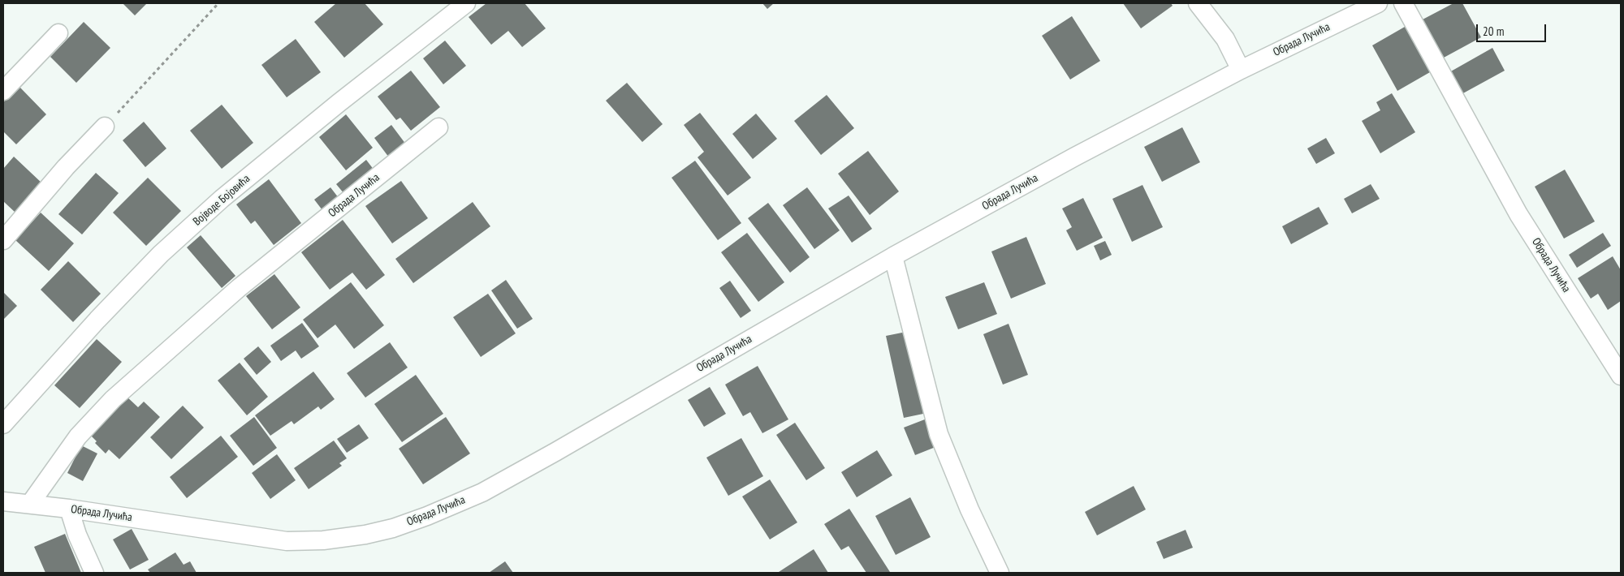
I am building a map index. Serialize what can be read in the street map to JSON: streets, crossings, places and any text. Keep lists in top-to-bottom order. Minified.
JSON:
{"streets":{"street":["Обрада Лучића","Војводе Бојовића"]},"scale_bar":"20 m"}
